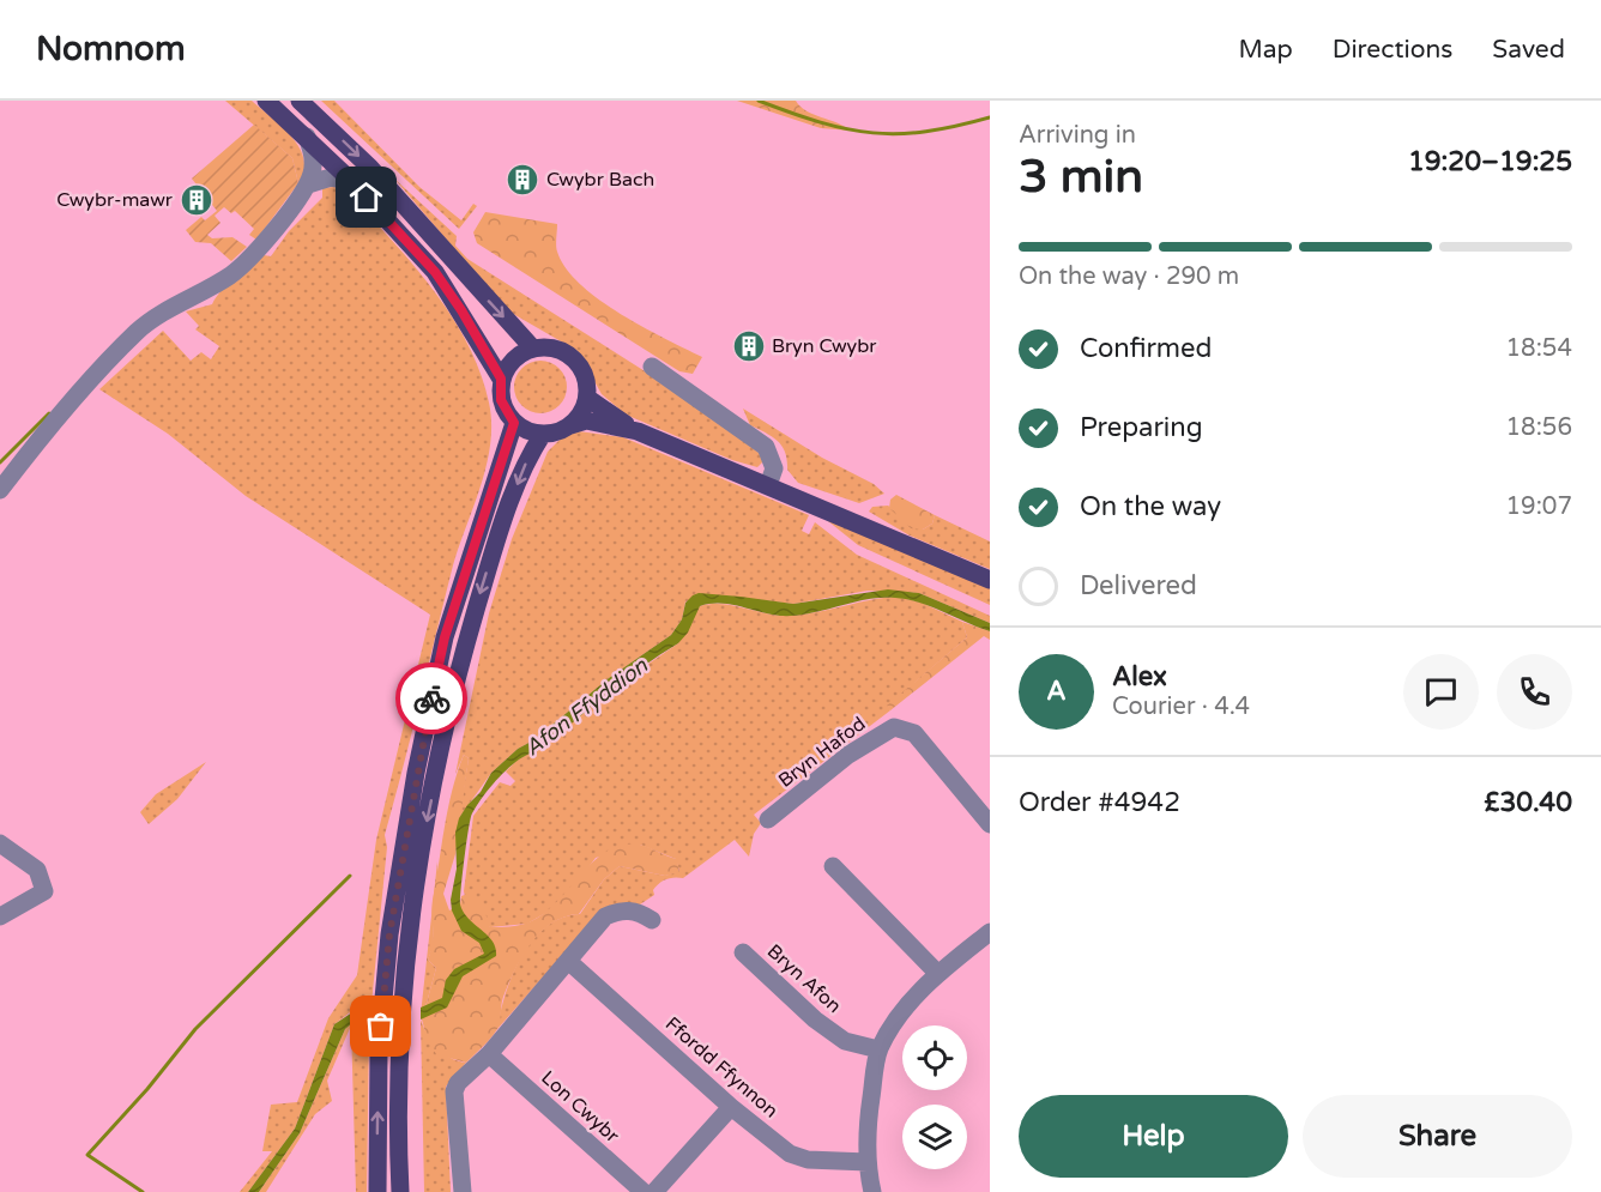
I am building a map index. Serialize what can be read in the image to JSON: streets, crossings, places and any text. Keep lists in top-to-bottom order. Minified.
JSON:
{"streets":{"street":["Bryn Hafod","Bryn Afon","Ffordd Ffynnon","Lon Cwybr"]},"water":["Afon Ffyddion"],"places":{"building":["Cwybr Bach","Cwybr-mawr","Bryn Cwybr"]},"page":{"header":"Nomnom","nav":["Map","Directions","Saved"],"heading":["3 min","Arriving in","19:20–19:25"],"panel":["Alex","Courier · 4.4","Order #4942","£30.40"],"bar":"On the way · 290 m","list":[["Confirmed","18:54"],["Preparing","18:56"],["On the way","19:07"],"Delivered"],"round":"A","buttons":["Help","Share"]}}
